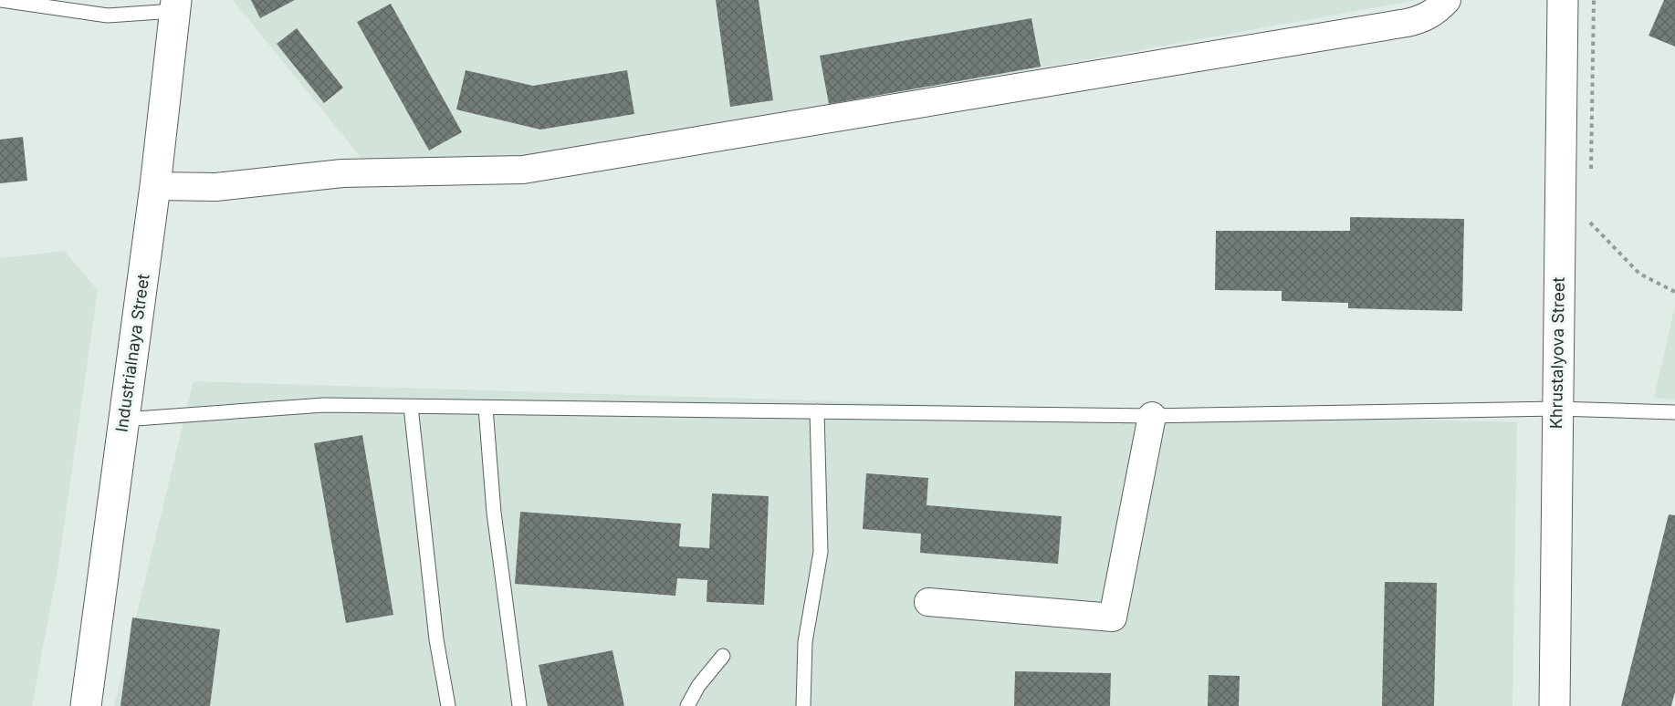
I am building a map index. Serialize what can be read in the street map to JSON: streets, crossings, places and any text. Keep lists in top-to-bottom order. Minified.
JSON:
{"streets":{"main road":["Industrialnaya Street","Khrustalyova Street"]}}
